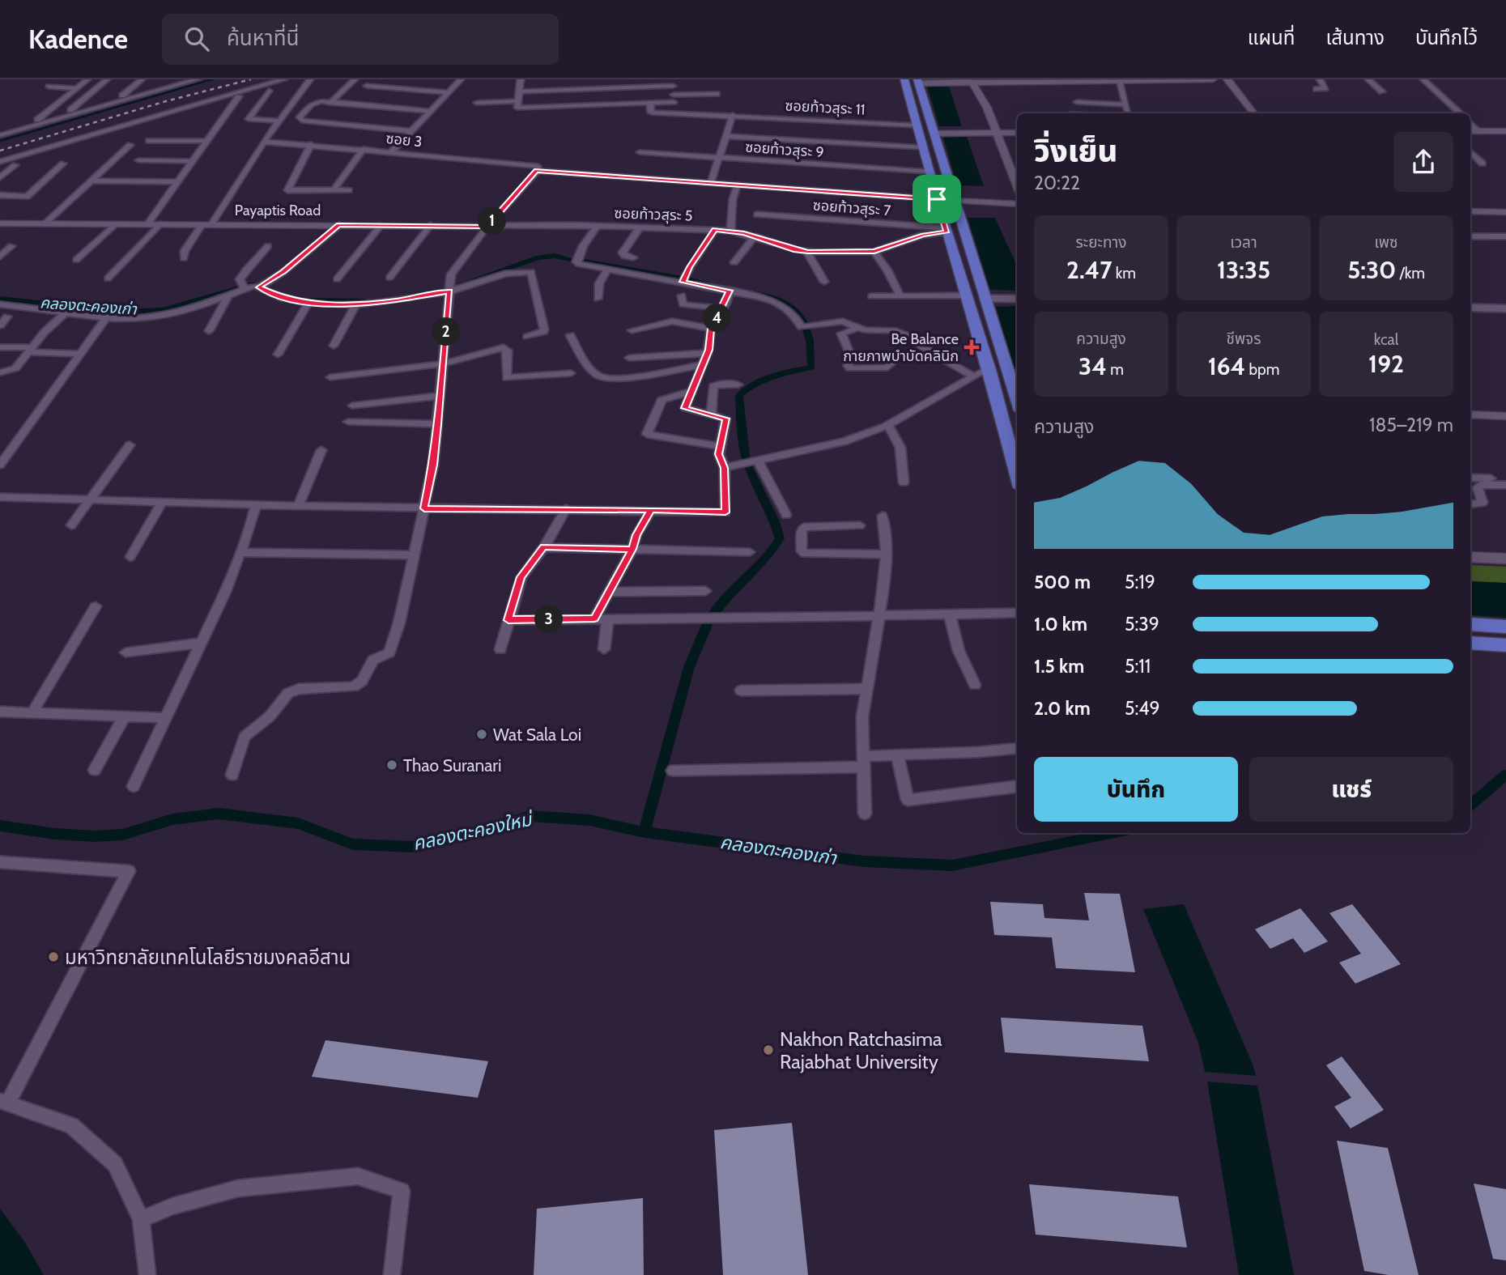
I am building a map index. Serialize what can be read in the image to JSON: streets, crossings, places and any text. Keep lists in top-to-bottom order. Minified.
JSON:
{"streets":{"street":["ซอยท้าวสุระ 11","ซอย 3","ซอยท้าวสุระ 9","ซอยท้าวสุระ 7","Payaptis Road","ซอยท้าวสุระ 5"]},"crossings":[["ซอยท้าวสุระ 7","ซอยท้าวสุระ 5"],["Payaptis Road","ซอยท้าวสุระ 5"]],"water":["คลองตะคองเก่า","คลองตะคองใหม่"],"places":{"health":["Be Balance กายภาพบำบัดคลินิก"],"other":["Wat Sala Loi","Thao Suranari","มหาวิทยาลัยเทคโนโลยีราชมงคลอีสาน","Nakhon Ratchasima Rajabhat University"]},"page":{"header":"Kadence","search":"ค้นหาที่นี่","nav":["แผนที่","เส้นทาง","บันทึกไว้"],"heading":["วิ่งเย็น","20:22"],"pins":["1","4","2","3"],"stats":[["ระยะทาง","2.47 km"],["เวลา","13:35"],["เพซ","5:30 /km"],["ความสูง","34 m"],["ชีพจร","164 bpm"],["kcal","192"]],"chart":["ความสูง","185–219 m"],"list":[{"name":"500 m","note":"5:19"},{"name":"1.0 km","note":"5:39"},{"name":"1.5 km","note":"5:11"},{"name":"2.0 km","note":"5:49"}],"buttons":["บันทึก","แชร์"]}}
